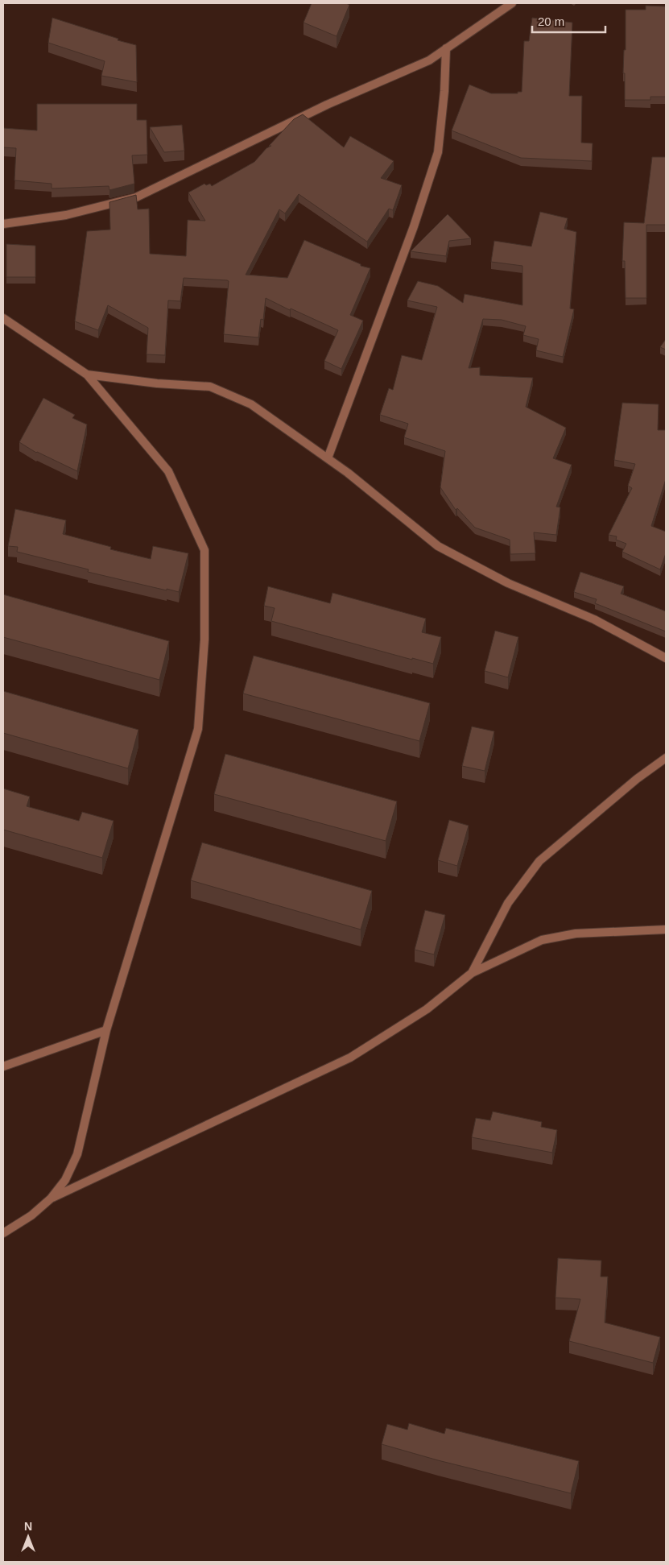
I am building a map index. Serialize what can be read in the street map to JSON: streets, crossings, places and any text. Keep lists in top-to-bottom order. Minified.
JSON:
{"scale_bar":"20 m","north":"top"}
